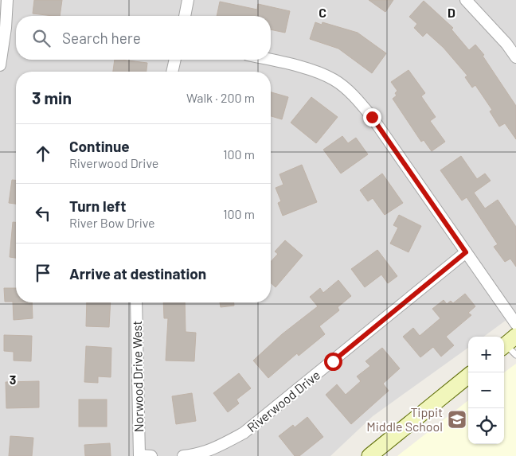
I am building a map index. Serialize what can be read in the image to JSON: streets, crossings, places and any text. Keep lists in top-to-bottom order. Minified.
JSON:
{"streets":{"street":["Norwood Drive West","Riverwood Drive"]},"places":{"school or university":["Tippit Middle School"]},"page":{"search":"Search here","heading":["3 min","Walk · 200 m"],"list":[["Continue","Riverwood Drive","100 m"],["Turn left","River Bow Drive","100 m"],"Arrive at destination"],"map_buttons":["+","−"]},"grid":{"columns":["C","D"],"rows":["3"]}}
